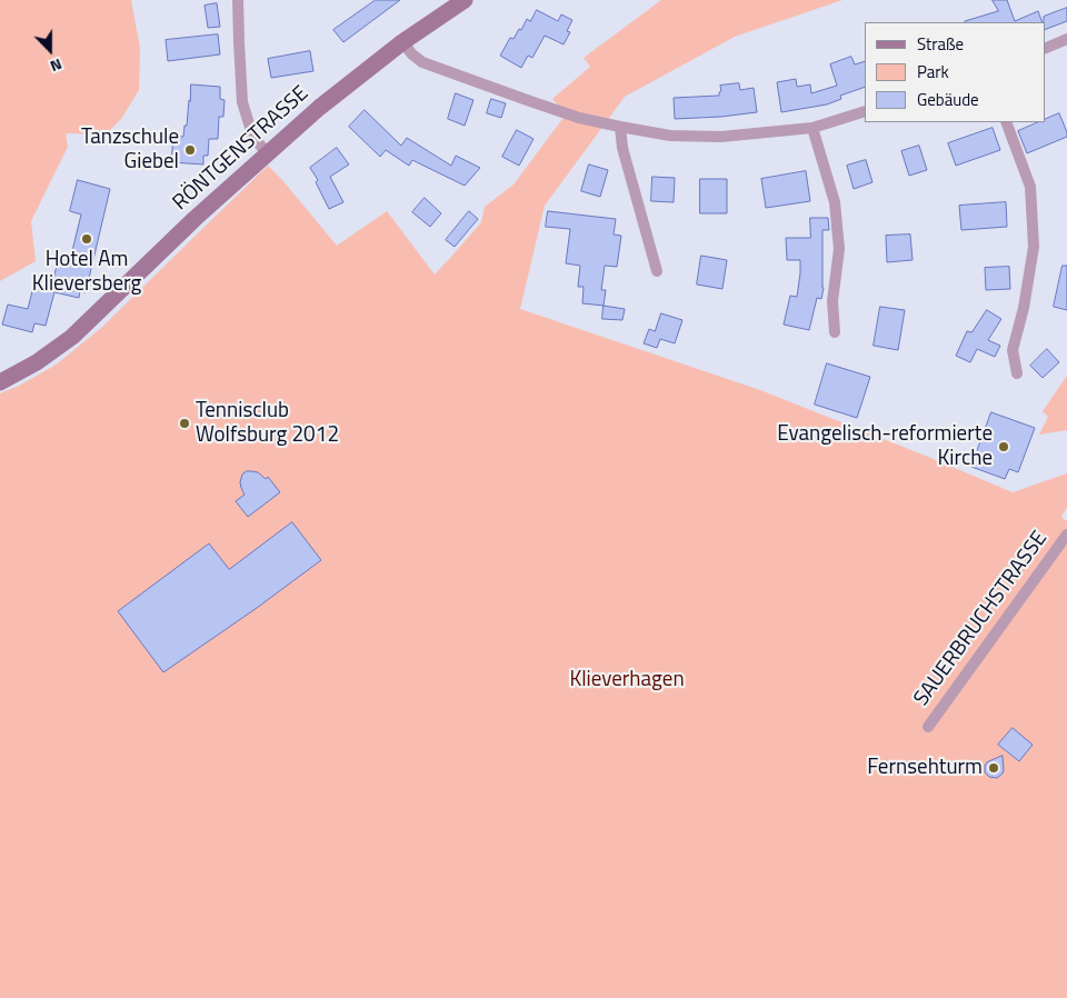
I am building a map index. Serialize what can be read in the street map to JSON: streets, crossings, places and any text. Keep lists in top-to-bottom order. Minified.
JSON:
{"streets":{"street":["RÖNTGENSTRASSE","SAUERBRUCHSTRASSE"]},"parks":["Klieverhagen"],"places":["Tanzschule Giebel","Hotel Am Klieversberg","Tennisclub Wolfsburg 2012","Evangelisch-reformierte Kirche","Fernsehturm"],"legend":["Straße","Park","Gebäude"],"north":"bottom"}
